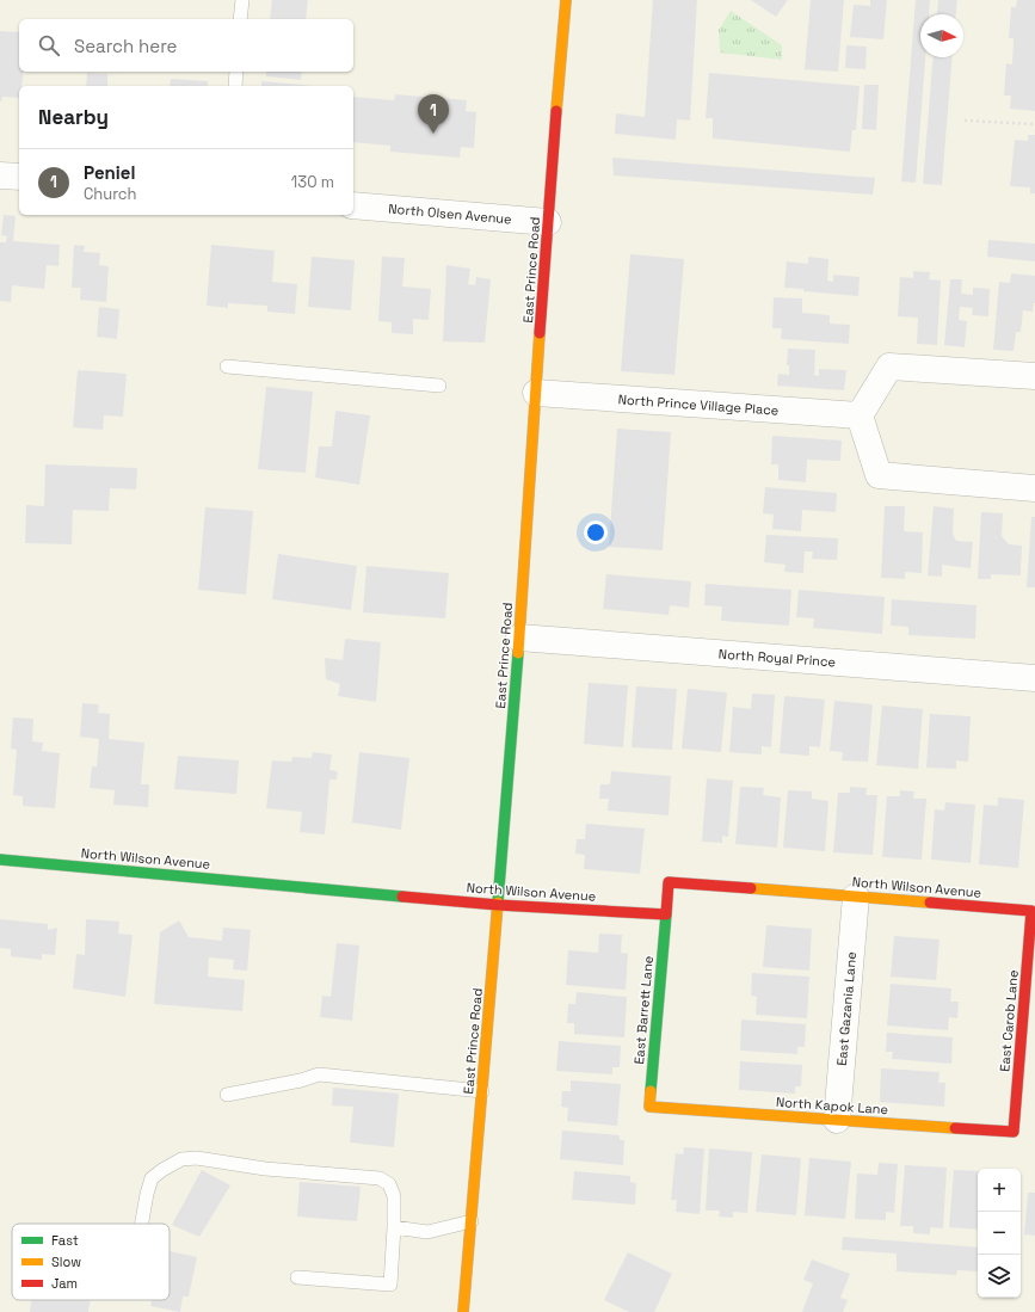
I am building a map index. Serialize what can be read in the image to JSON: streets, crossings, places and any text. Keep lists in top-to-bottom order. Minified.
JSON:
{"streets":{"street":["North Olsen Avenue","East Prince Road","North Prince Village Place","North Royal Prince","North Wilson Avenue","East Gazania Lane","East Barrett Lane","East Carob Lane","North Kapok Lane"]},"crossings":[["North Olsen Avenue","East Prince Road"],["East Prince Road","North Prince Village Place"],["East Prince Road","North Royal Prince"],["East Prince Road","North Wilson Avenue"],["North Wilson Avenue","East Gazania Lane"],["North Wilson Avenue","East Barrett Lane"],["North Wilson Avenue","East Carob Lane"],["East Gazania Lane","North Kapok Lane"],["East Barrett Lane","North Kapok Lane"],["East Carob Lane","North Kapok Lane"]],"legend":["Fast","Slow","Jam"],"north":"right","page":{"search":"Search here","heading":"Nearby","pins":"1","list":[{"mark":"1","name":"Peniel","note":"Church","value":"130 m"}],"map_buttons":["+","−"]}}
